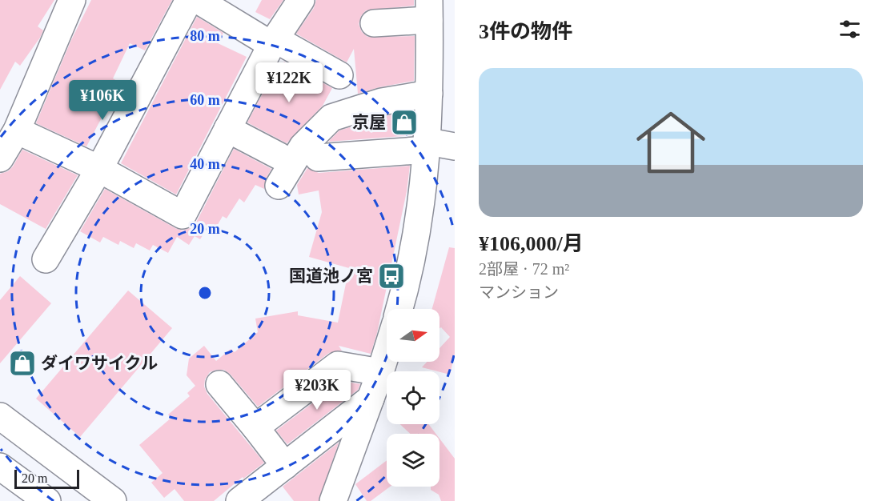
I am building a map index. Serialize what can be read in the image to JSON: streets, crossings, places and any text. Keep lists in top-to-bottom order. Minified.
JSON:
{"places":{"shop":["京屋","ダイワサイクル"],"bus stop":["国道池ノ宮"]},"scale_bar":"20 m","north":"right","page":{"heading":"3件の物件","list":[{"name":"¥106,000/月","note":"2部屋 · 72 m² · マンション"}],"price":["¥122K","¥106K","¥203K"],"scale":"20 m"},"rings":["80 m","60 m","40 m","20 m"]}
